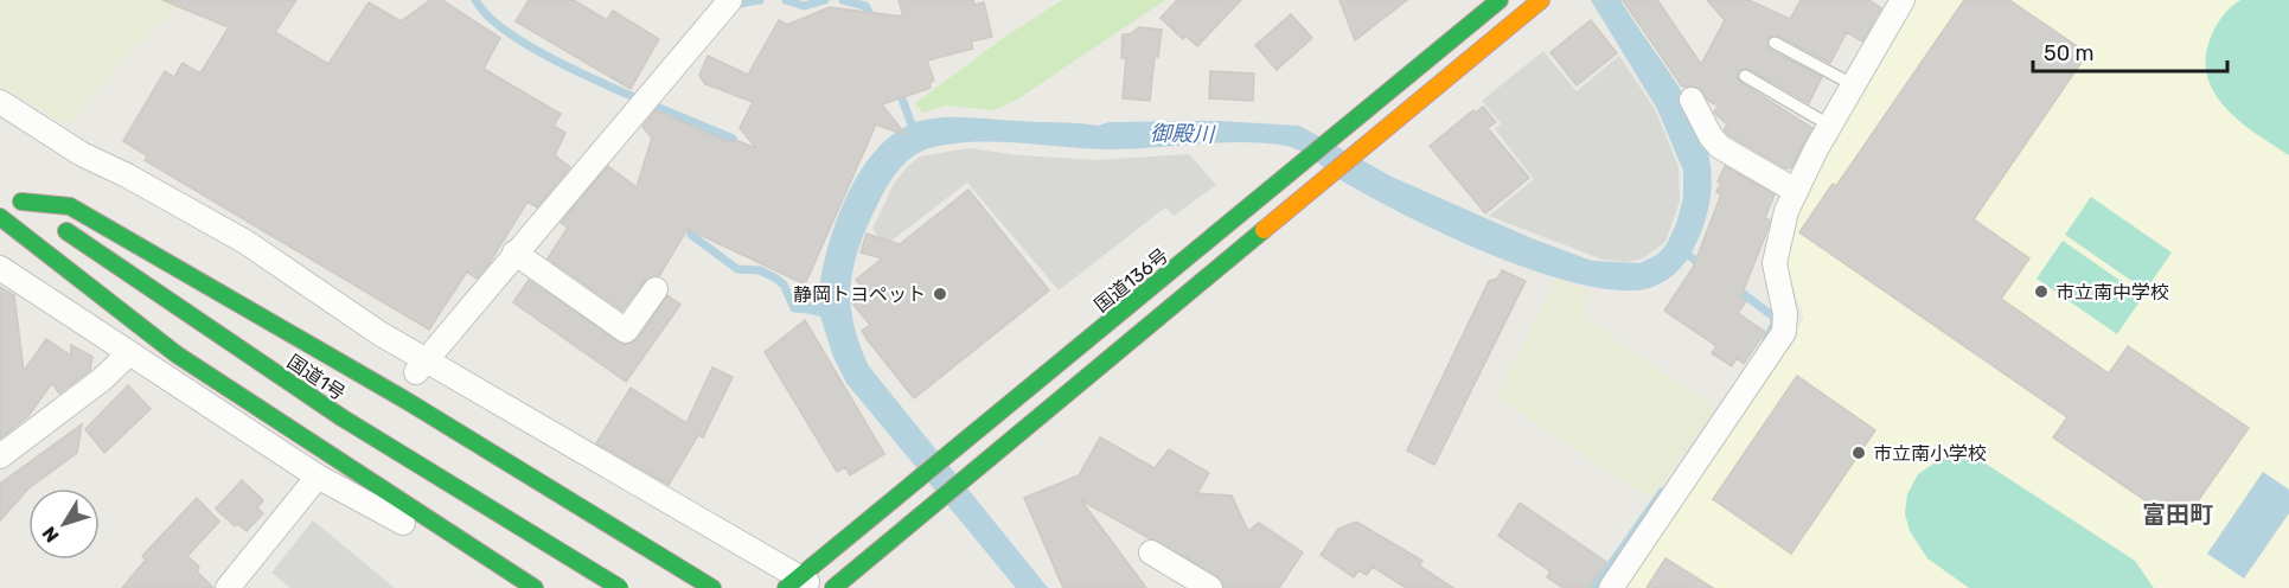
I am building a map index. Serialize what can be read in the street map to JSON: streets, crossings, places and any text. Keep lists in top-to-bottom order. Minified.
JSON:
{"streets":{"highway":["国道136号","国道1号"]},"districts":["富田町"],"water":["御殿川"],"places":["市立南中学校","静岡トヨペット","市立南小学校"],"scale_bar":"50 m","north":"bottom left"}
